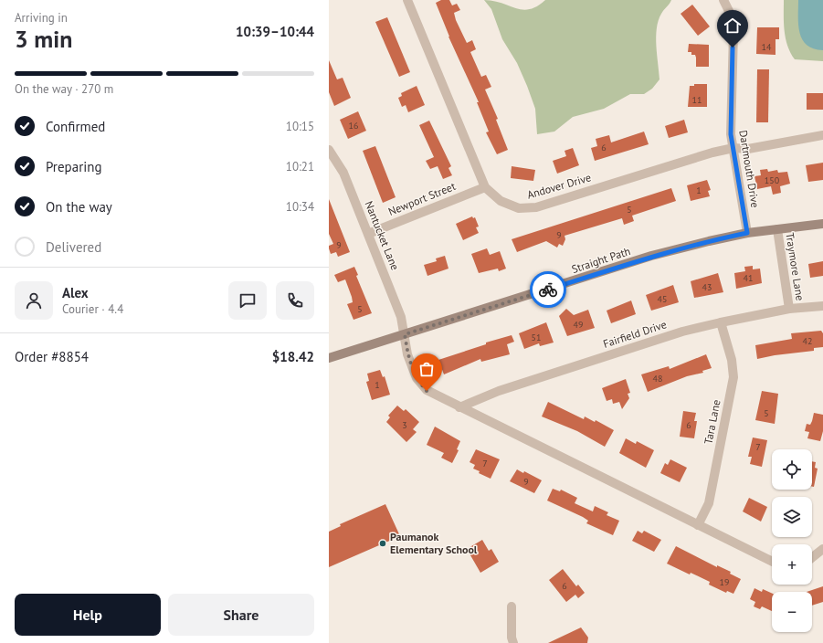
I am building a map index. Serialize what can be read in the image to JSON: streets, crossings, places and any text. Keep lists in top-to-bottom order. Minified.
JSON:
{"streets":{"main road":["Straight Path"],"street":["Dartmouth Drive","Andover Drive","Newport Street","Nantucket Lane","Traymore Lane","Fairfield Drive","Tara Lane"]},"crossings":[["Dartmouth Drive","Andover Drive"],["Dartmouth Drive","Straight Path"],["Andover Drive","Newport Street"],["Newport Street","Nantucket Lane"],["Nantucket Lane","Straight Path"],["Straight Path","Traymore Lane"],["Traymore Lane","Fairfield Drive"],["Fairfield Drive","Tara Lane"]],"places":["Paumanok Elementary School"],"house_numbers":["14","11","16","6","150","1","5","9","9","41","43","45","5","49","51","42","48","1","5","3","6","7","7","9","19","6"],"page":{"heading":["3 min","Arriving in","10:39–10:44"],"panel":["Alex","Courier · 4.4","Order #8854","$18.42"],"bar":"On the way · 270 m","list":[["Confirmed","10:15"],["Preparing","10:21"],["On the way","10:34"],"Delivered"],"map_buttons":["+","−"],"buttons":["Help","Share"]}}
